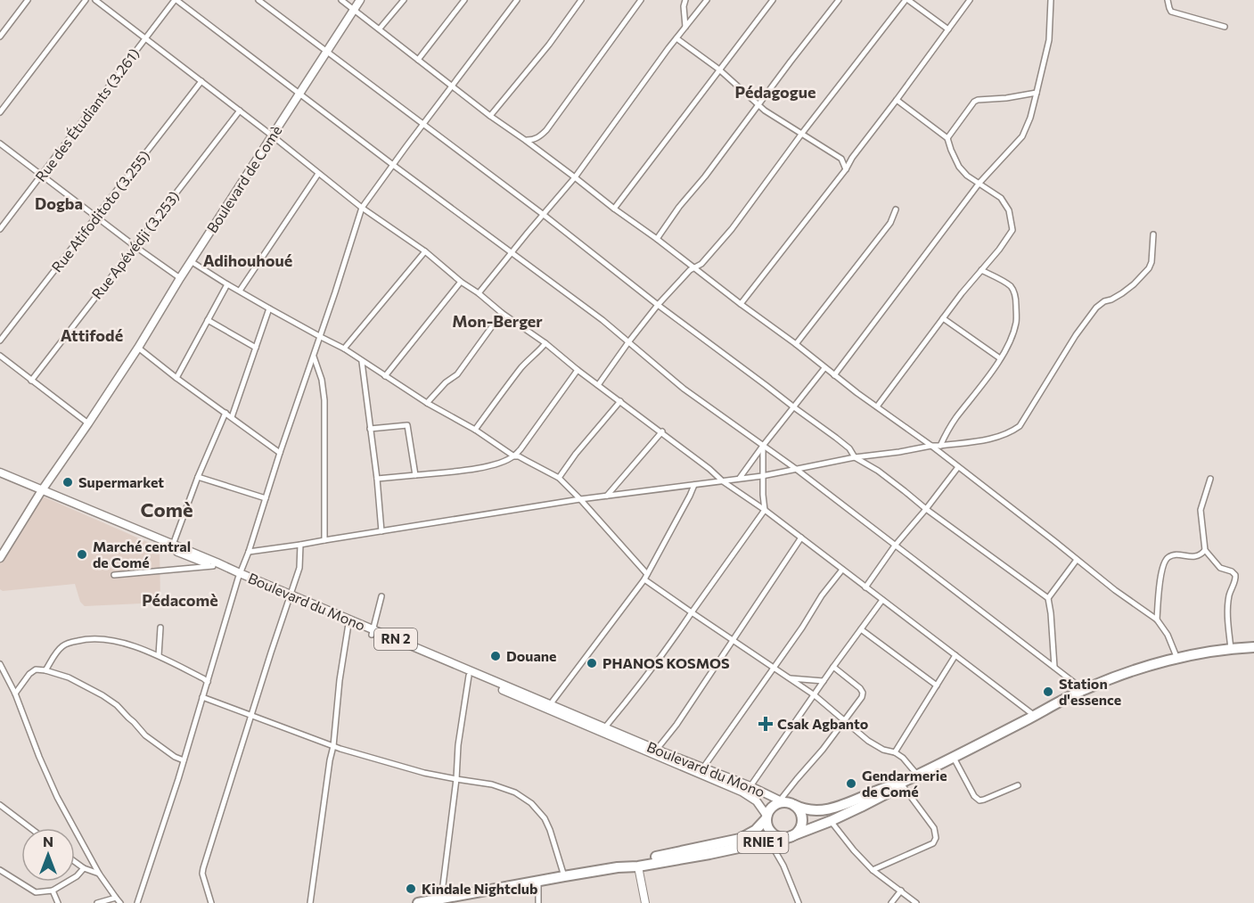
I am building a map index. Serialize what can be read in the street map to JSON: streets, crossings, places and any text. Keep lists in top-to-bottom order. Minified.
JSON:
{"streets":{"highway":["RNIE 1"],"main road":["Boulevard de Comè","Boulevard du Mono","RN 2"],"street":["Rue des Étudiants (3.261)","Rue Atifoditoto (3.255)","Rue Apévédji (3.253)"]},"crossings":[["Boulevard de Comè","Boulevard du Mono"],["Boulevard du Mono","RNIE 1"]],"districts":["Pédagogue","Dogba","Adihouhoué","Mon-Berger","Attifodé","Comè","Pédacomè"],"places":{"other":["Supermarket","Marché central de Comé","Douane","PHANOS KOSMOS","Station d'essence","Gendarmerie de Comé","Kindale Nightclub"],"health":["Csak Agbanto"]},"north":"top"}
